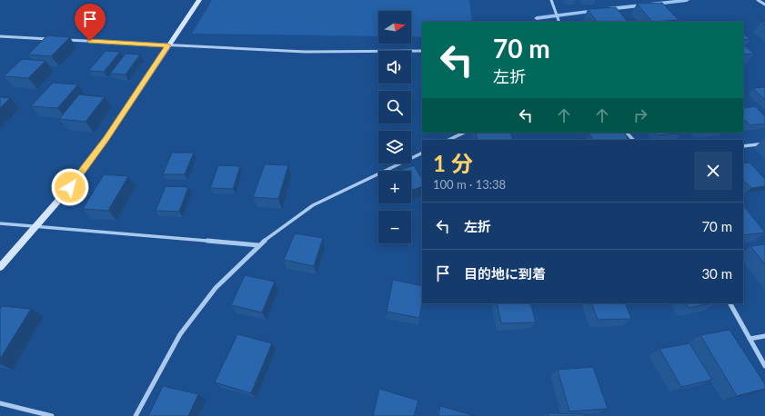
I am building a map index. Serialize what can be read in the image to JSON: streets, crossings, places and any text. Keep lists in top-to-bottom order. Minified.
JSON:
{"north":"right","page":{"map_buttons":["+","−"],"turn":["70 m","左折"],"heading":["1 分","100 m · 13:38"],"list":[{"name":"左折","value":"70 m"},{"name":"目的地に到着","value":"30 m"}]}}
